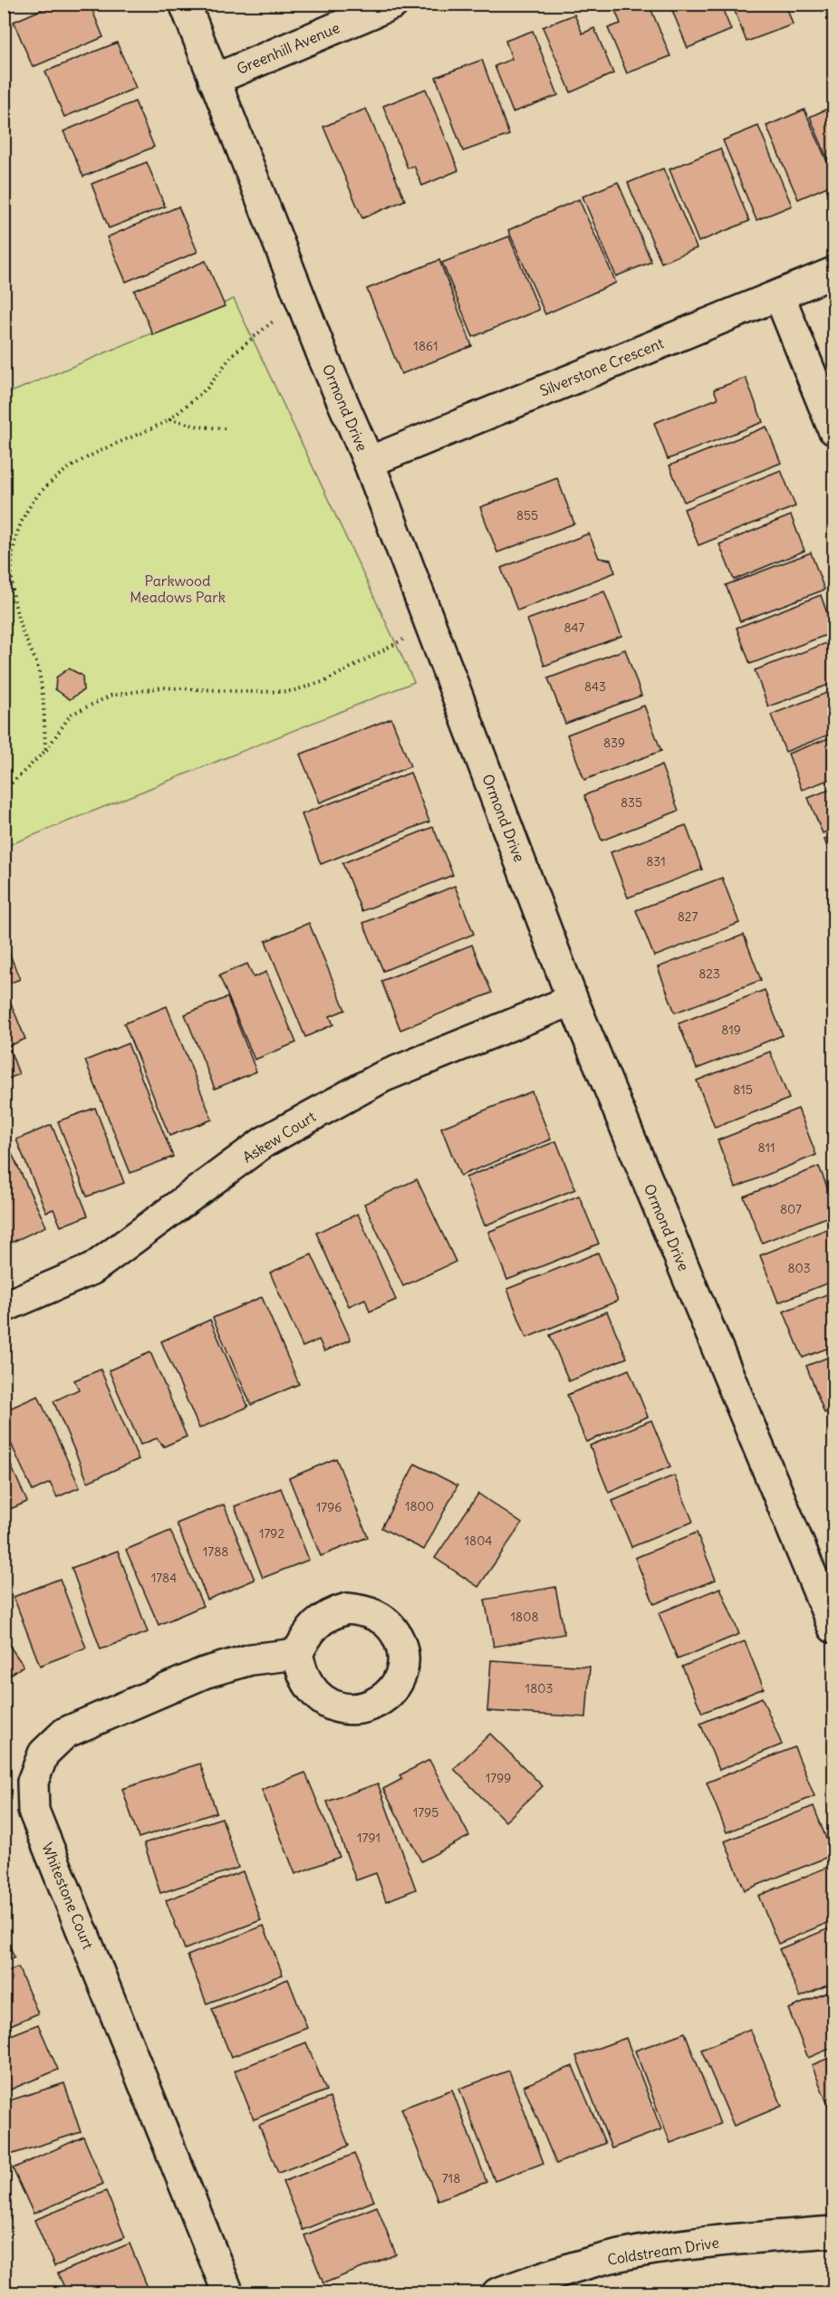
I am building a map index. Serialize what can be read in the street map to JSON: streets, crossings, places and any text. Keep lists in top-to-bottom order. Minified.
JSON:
{"streets":{"street":["Greenhill Avenue","Silverstone Crescent","Ormond Drive","Askew Court","Whitestone Court","Coldstream Drive"]},"crossings":[["Greenhill Avenue","Ormond Drive"],["Silverstone Crescent","Ormond Drive"],["Ormond Drive","Askew Court"]],"parks":["Parkwood Meadows Park"],"house_numbers":["1861","855","847","843","839","835","831","827","823","819","815","811","807","803","1800","1796","1792","1804","1788","1784","1808","1803","1799","1795","1791","718"]}
